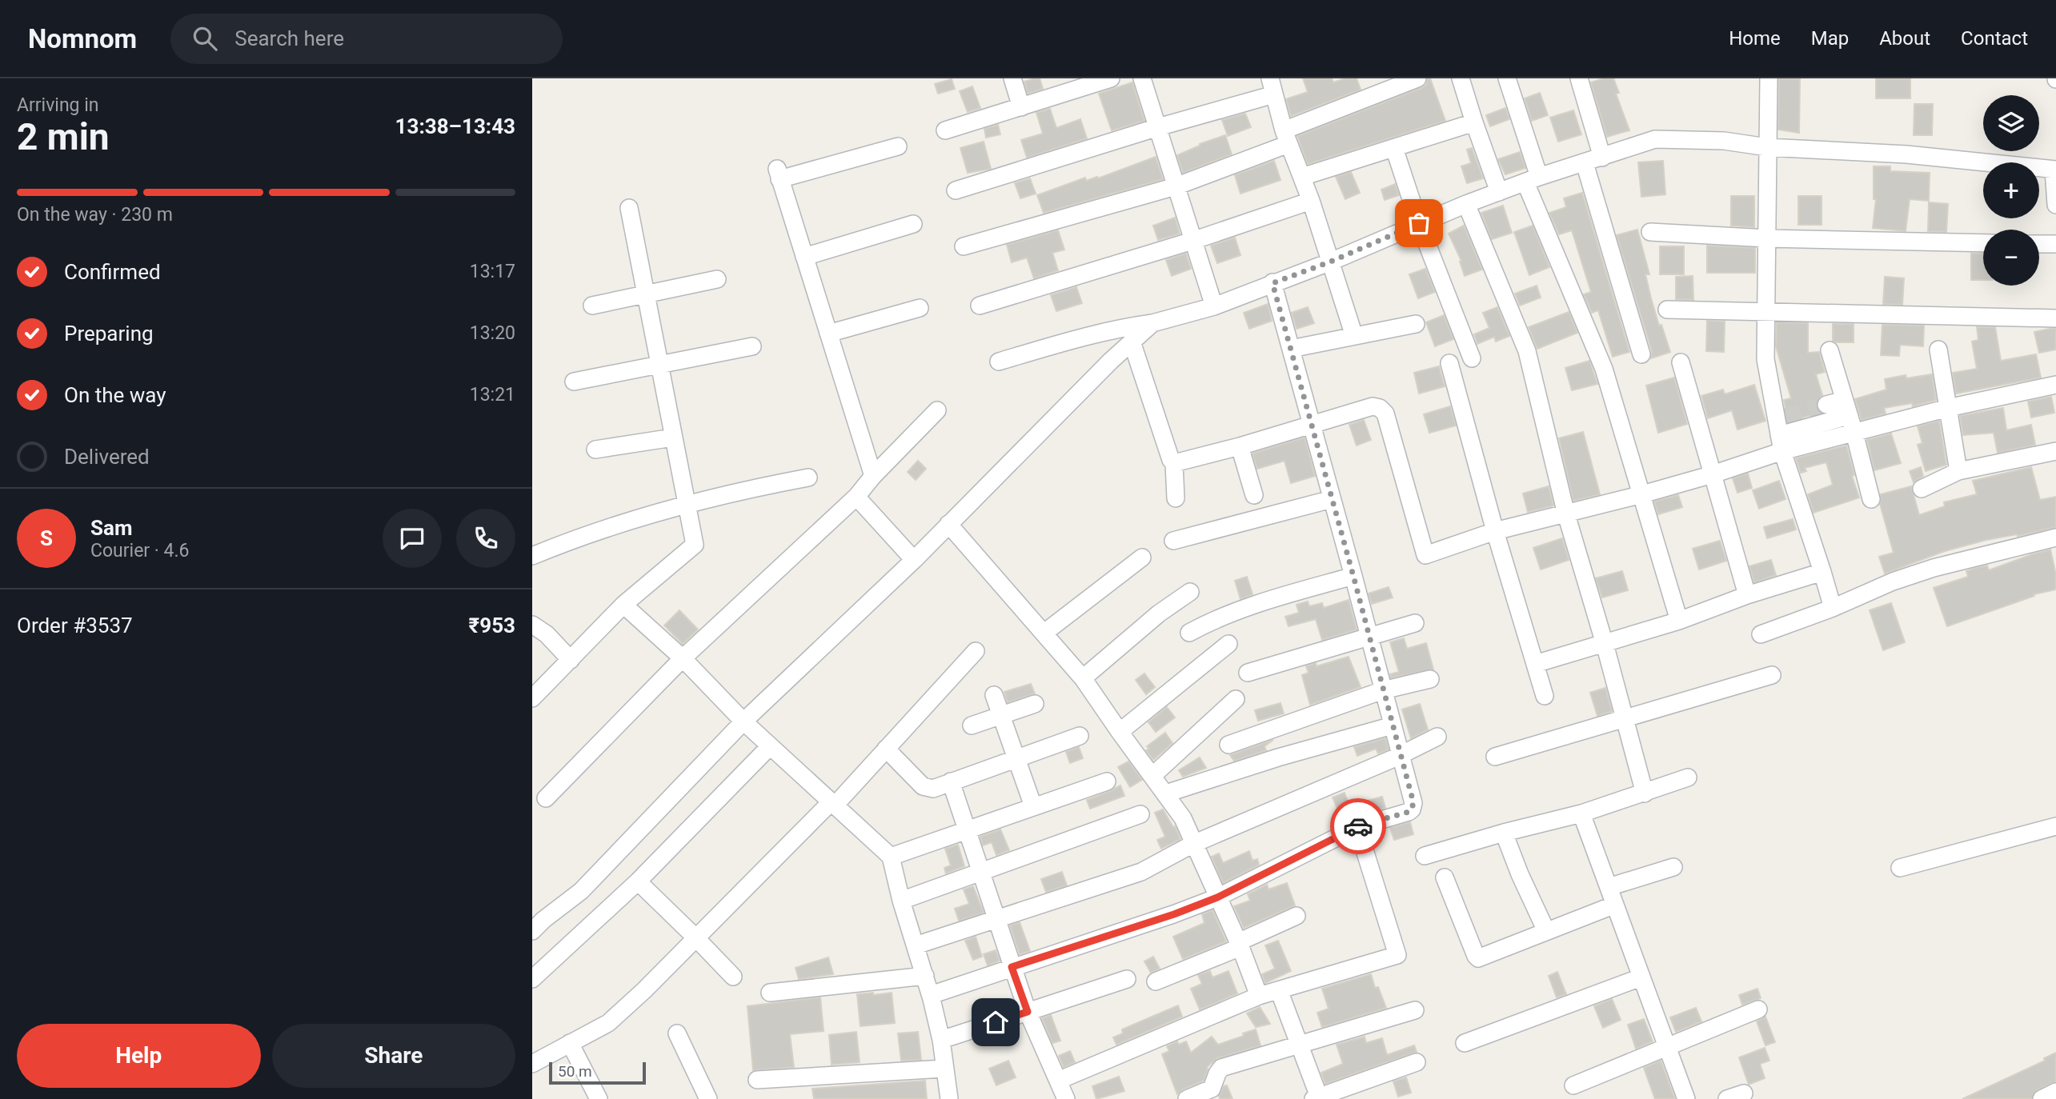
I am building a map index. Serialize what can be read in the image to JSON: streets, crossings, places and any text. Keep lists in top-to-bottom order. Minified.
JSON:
{"scale_bar":"50 m","page":{"header":"Nomnom","search":"Search here","nav":["Home","Map","About","Contact"],"heading":["2 min","Arriving in","13:38–13:43"],"panel":["Sam","Courier · 4.6","Order #3537","₹953"],"map_buttons":["+","−"],"bar":"On the way · 230 m","list":[["Confirmed","13:17"],["Preparing","13:20"],["On the way","13:21"],"Delivered"],"round":"S","buttons":["Help","Share"],"scale":"50 m"}}
